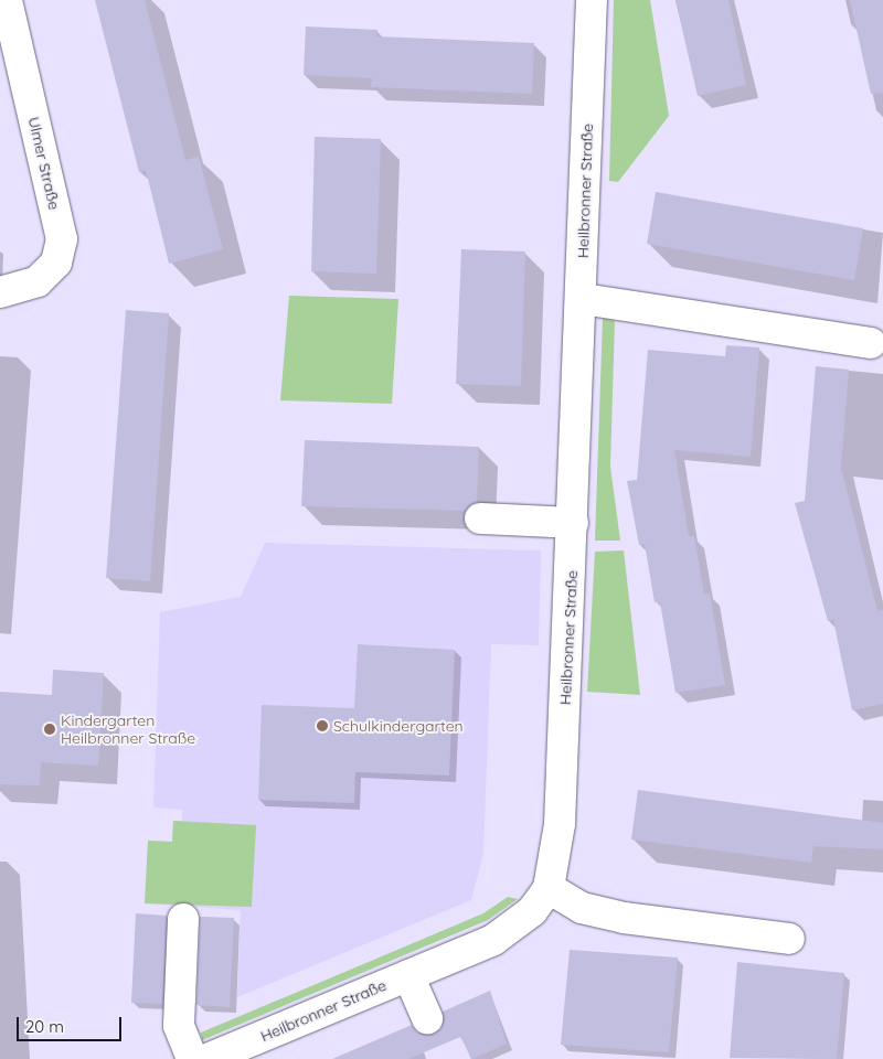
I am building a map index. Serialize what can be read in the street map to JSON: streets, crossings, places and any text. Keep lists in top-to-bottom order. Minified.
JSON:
{"streets":{"street":["Ulmer Straße","Heilbronner Straße"]},"places":["Schulkindergarten","Kindergarten Heilbronner Straße"],"scale_bar":"20 m"}
